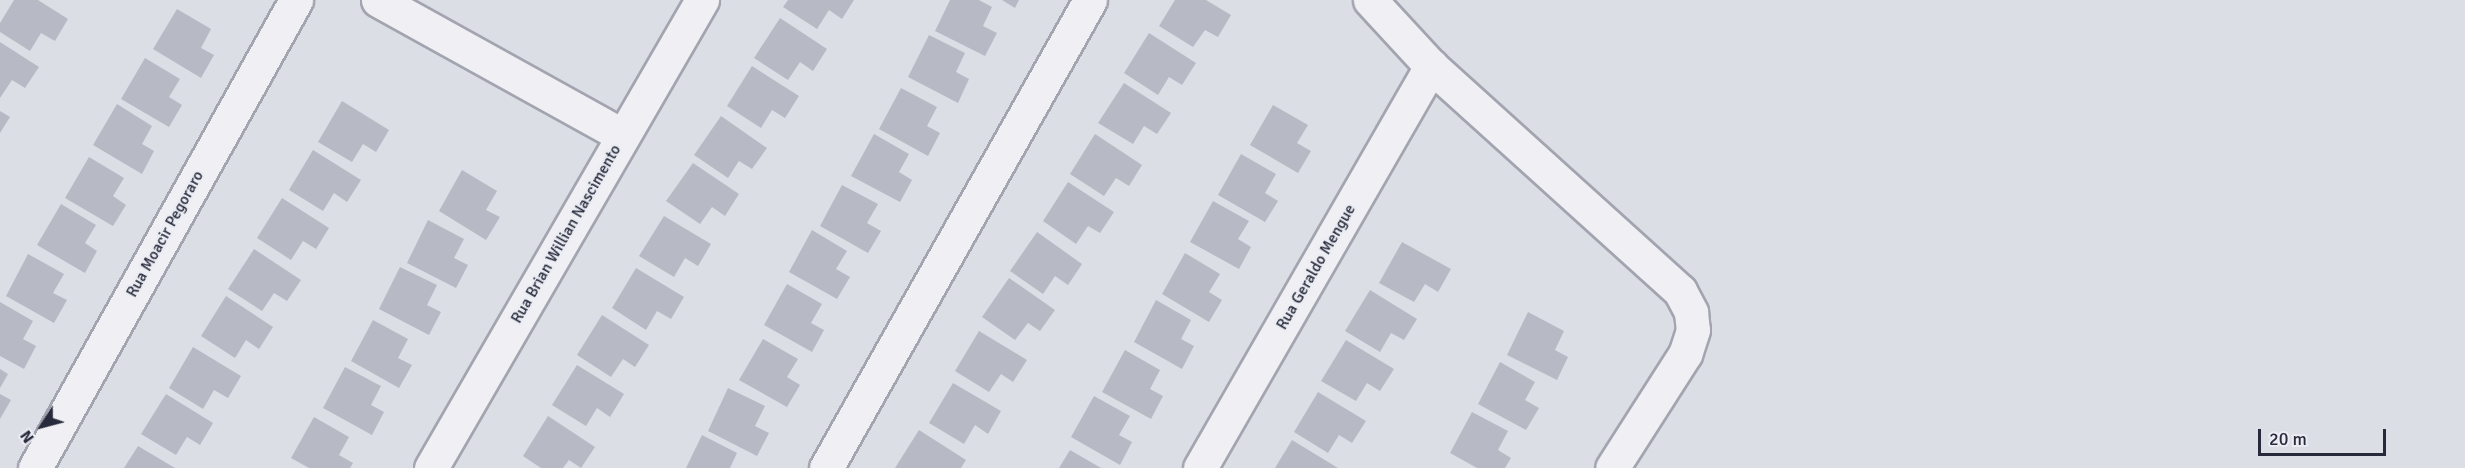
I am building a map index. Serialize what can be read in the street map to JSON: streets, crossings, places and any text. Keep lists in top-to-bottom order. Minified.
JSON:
{"streets":{"street":["Rua Moacir Pegoraro","Rua Brian Willian Nascimento","Rua Geraldo Mengue"]},"scale_bar":"20 m","north":"bottom left"}
